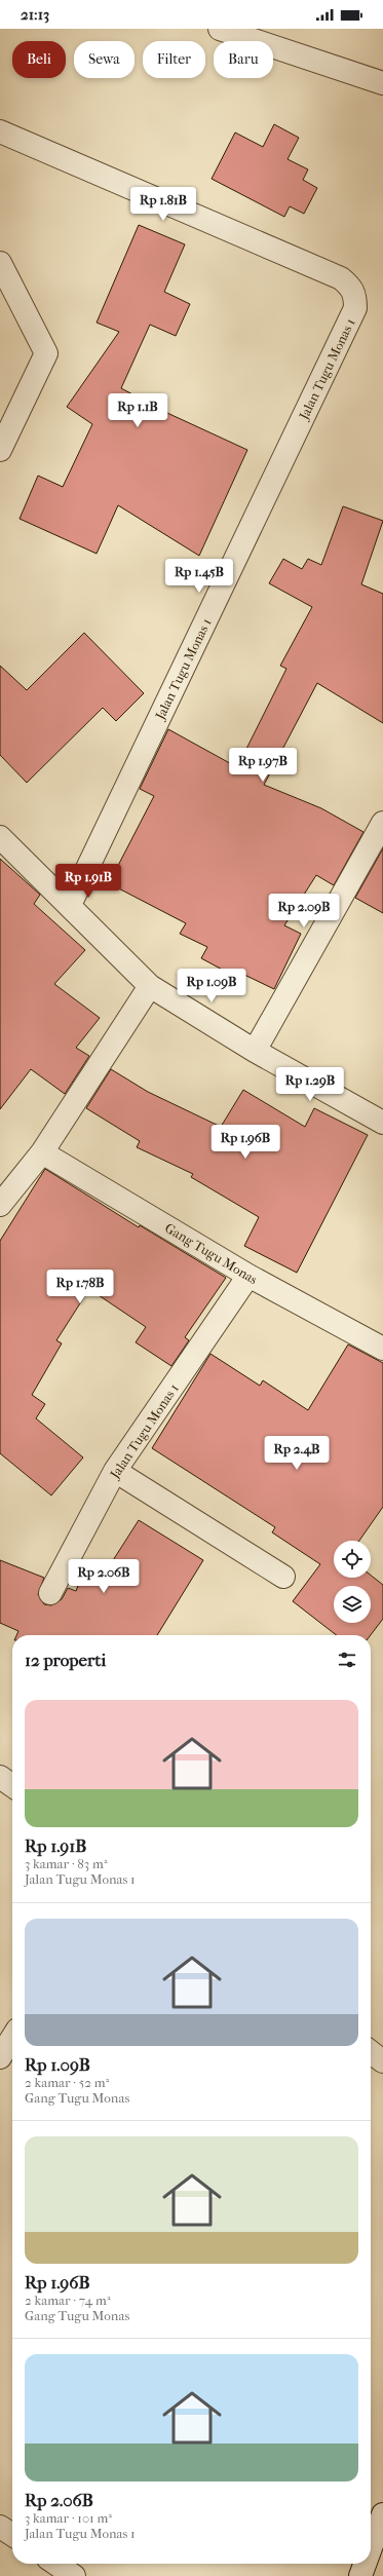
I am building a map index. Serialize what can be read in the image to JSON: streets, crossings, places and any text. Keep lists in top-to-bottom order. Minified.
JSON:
{"streets":{"street":["Jalan Tugu Monas 1","Gang Tugu Monas"]},"crossings":[["Jalan Tugu Monas 1","Gang Tugu Monas"]],"page":{"status":"21:13","chip":["Beli","Sewa","Filter","Baru"],"price":["Rp 1.81B","Rp 1.1B","Rp 1.45B","Rp 1.97B","Rp 1.91B","Rp 2.09B","Rp 1.09B","Rp 1.29B","Rp 1.96B","Rp 1.78B","Rp 2.4B","Rp 2.06B"],"heading":"12 properti","list":[{"name":"Rp 1.91B","note":"3 kamar · 83 m² · Jalan Tugu Monas 1"},{"name":"Rp 1.09B","note":"2 kamar · 52 m² · Gang Tugu Monas"},{"name":"Rp 1.96B","note":"2 kamar · 74 m² · Gang Tugu Monas"},{"name":"Rp 2.06B","note":"3 kamar · 101 m² · Jalan Tugu Monas 1"}]}}
